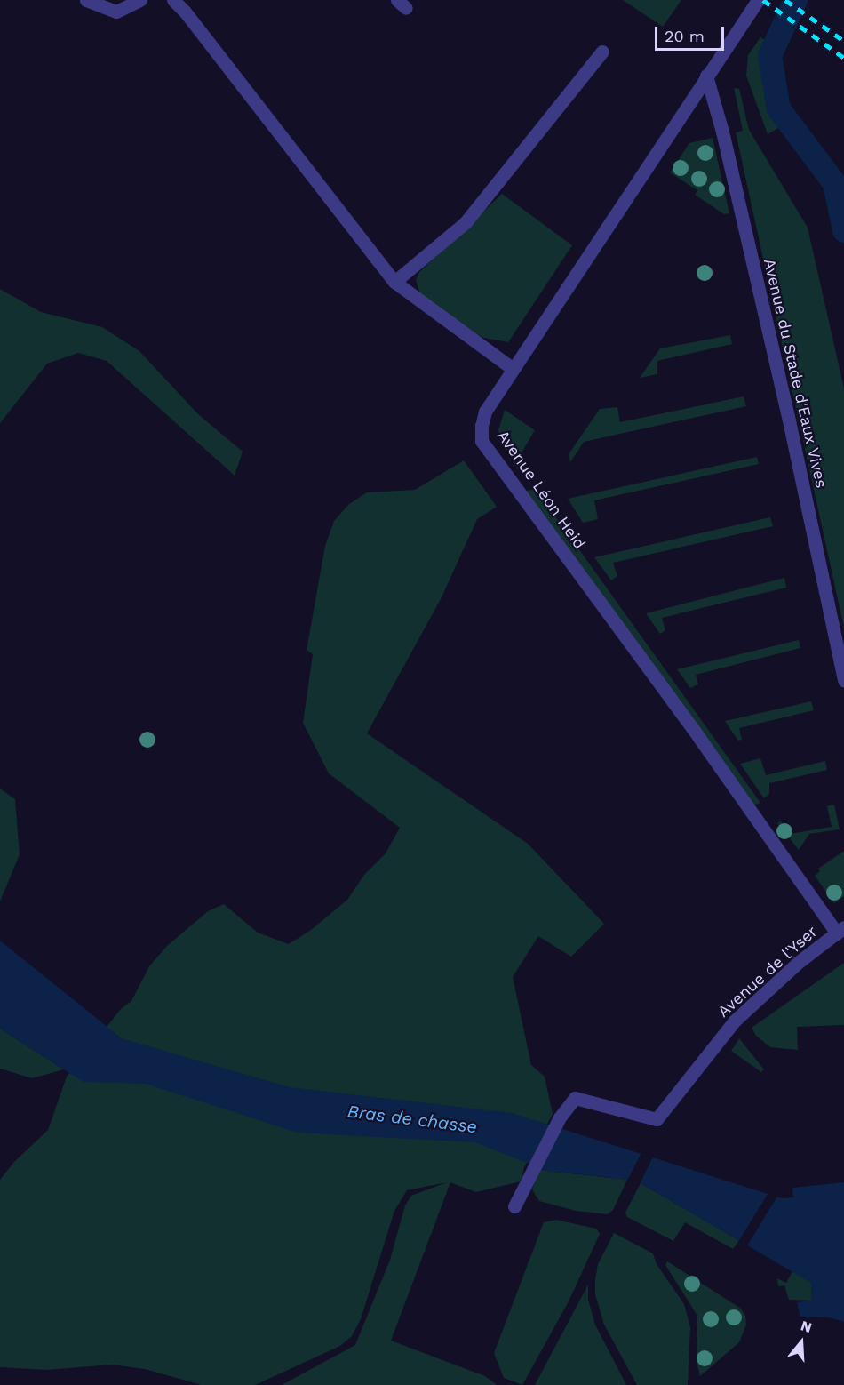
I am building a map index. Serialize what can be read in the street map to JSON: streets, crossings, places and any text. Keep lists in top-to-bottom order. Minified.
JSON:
{"streets":{"street":["Avenue du Stade d'Eaux Vives","Avenue Léon Heid","Avenue de l'Yser"]},"crossings":[["Avenue du Stade d'Eaux Vives","Avenue Léon Heid"],["Avenue Léon Heid","Avenue de l'Yser"]],"water":["Bras de chasse"],"scale_bar":"20 m","north":"top"}
